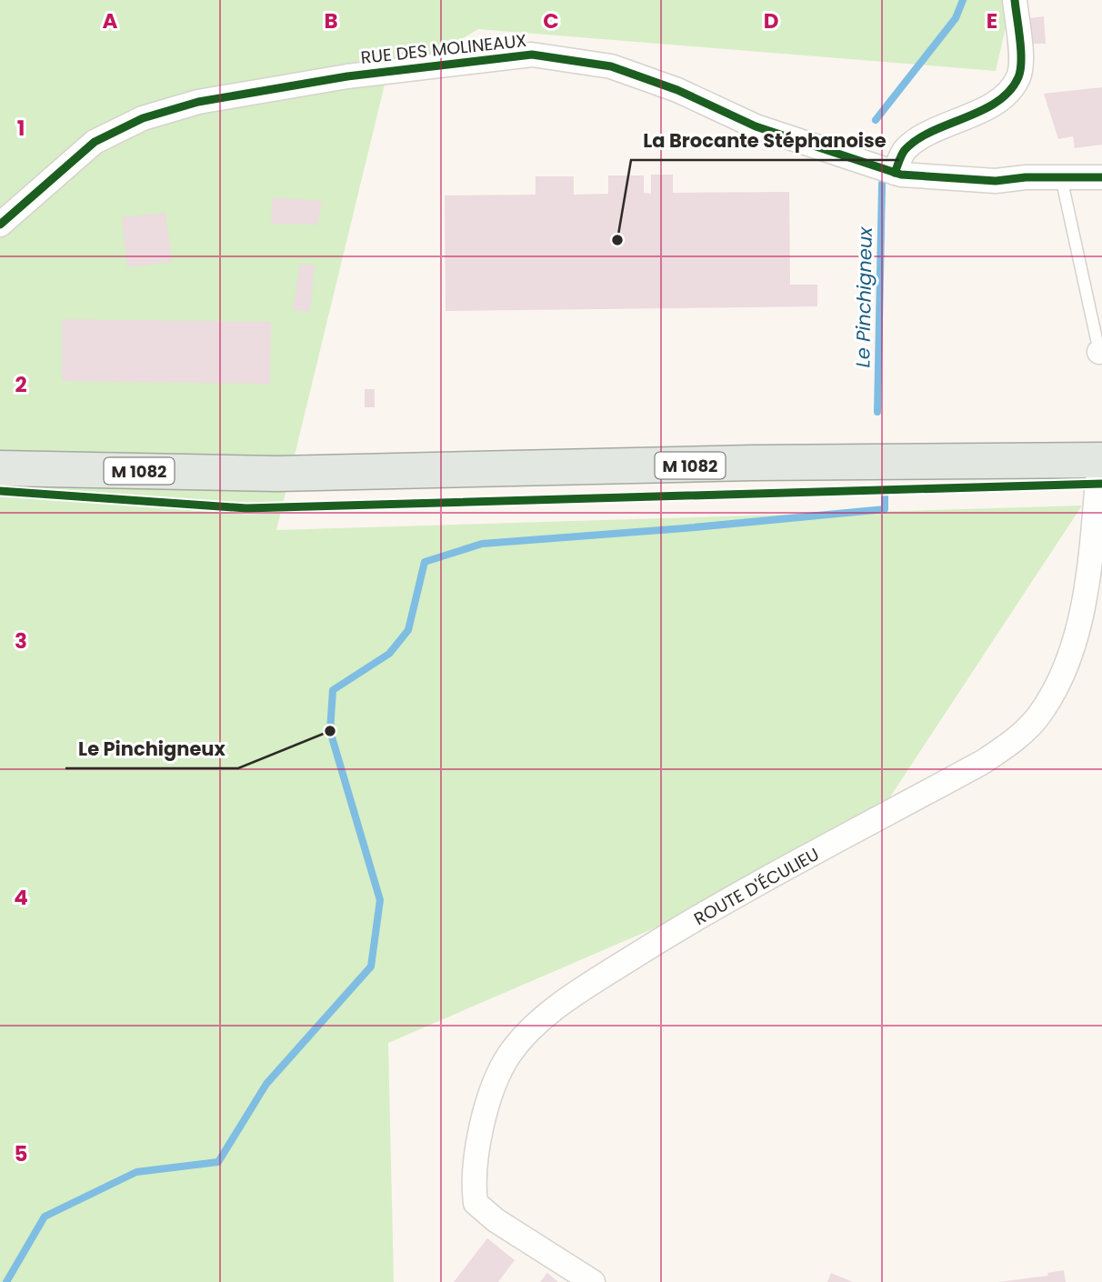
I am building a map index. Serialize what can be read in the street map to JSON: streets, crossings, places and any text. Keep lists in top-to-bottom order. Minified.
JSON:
{"streets":{"main road":["M 1082"],"street":["RUE DES MOLINEAUX","ROUTE D'ÉCULIEU"]},"crossings":[["M 1082","ROUTE D'ÉCULIEU"]],"water":["Le Pinchigneux"],"places":["La Brocante Stéphanoise","Le Pinchigneux"],"grid":{"columns":["A","B","C","D","E"],"rows":["1","2","3","4","5"]}}
